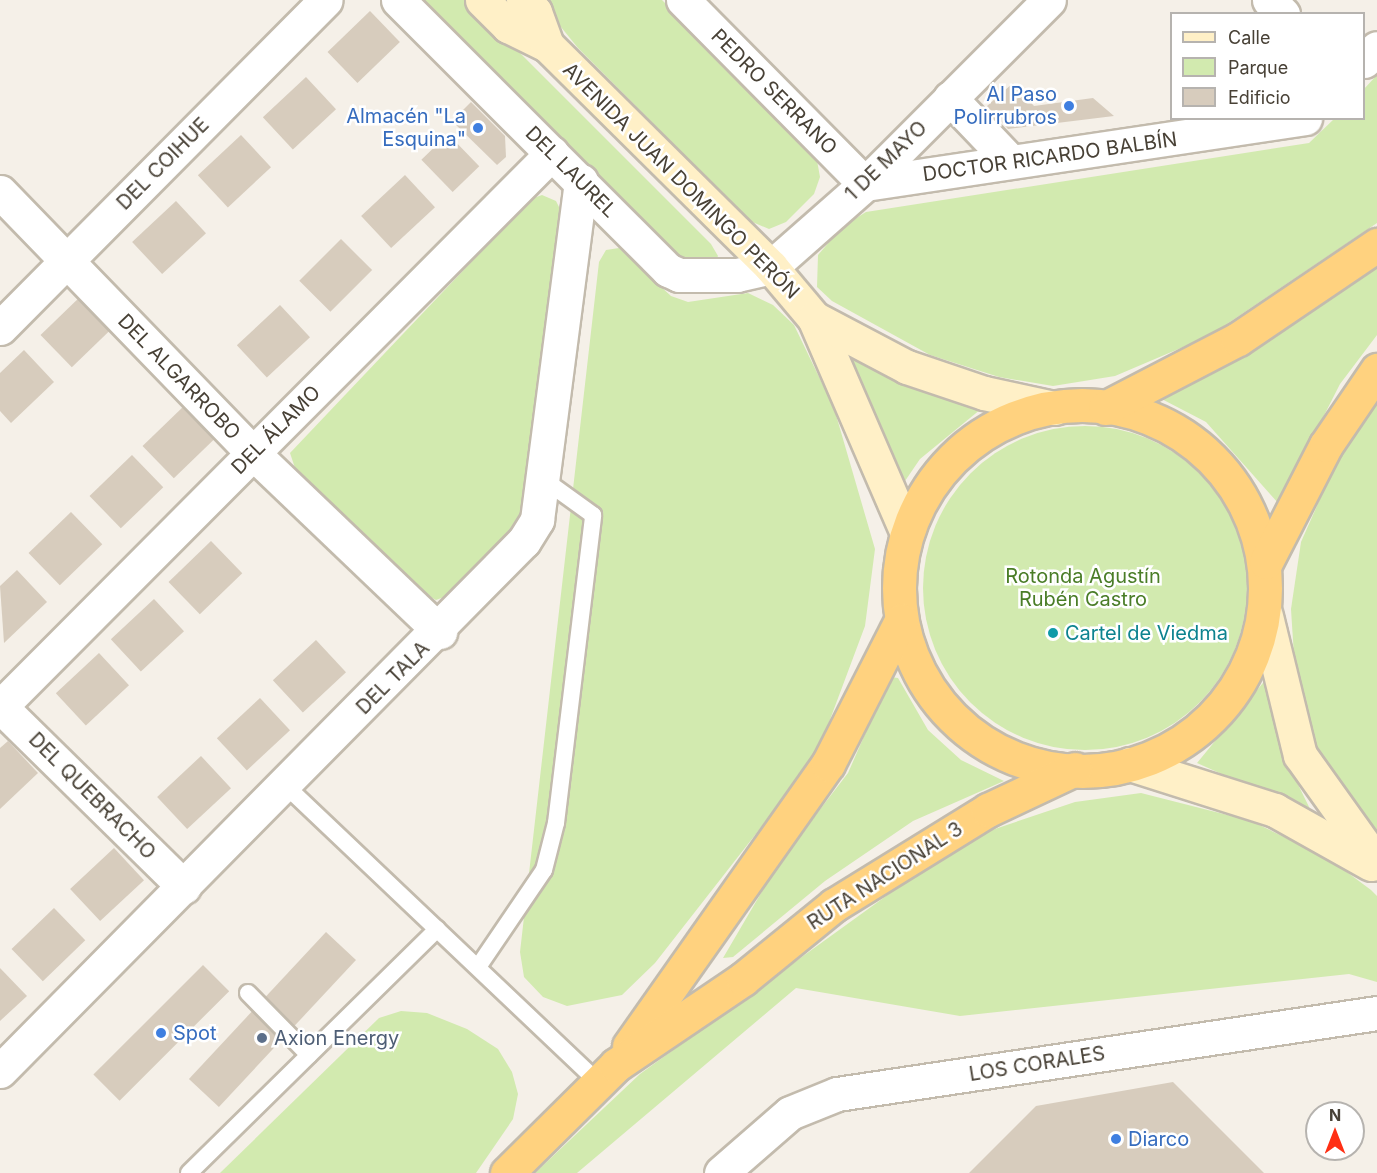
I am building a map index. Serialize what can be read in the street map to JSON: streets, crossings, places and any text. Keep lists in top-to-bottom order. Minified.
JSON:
{"streets":{"highway":["RUTA NACIONAL 3"],"main road":["AVENIDA JUAN DOMINGO PERÓN"],"street":["PEDRO SERRANO","DOCTOR RICARDO BALBÍN","1 DE MAYO","DEL COIHUE","DEL LAUREL","DEL ALGARROBO","DEL ÁLAMO","DEL TALA","DEL QUEBRACHO","LOS CORALES"]},"crossings":[["PEDRO SERRANO","DOCTOR RICARDO BALBÍN"],["PEDRO SERRANO","1 DE MAYO"],["DOCTOR RICARDO BALBÍN","1 DE MAYO"],["1 DE MAYO","DEL LAUREL"],["1 DE MAYO","AVENIDA JUAN DOMINGO PERÓN"],["DEL COIHUE","DEL ALGARROBO"],["DEL LAUREL","AVENIDA JUAN DOMINGO PERÓN"],["DEL LAUREL","DEL ÁLAMO"],["DEL LAUREL","DEL TALA"],["AVENIDA JUAN DOMINGO PERÓN","RUTA NACIONAL 3"],["DEL ALGARROBO","DEL ÁLAMO"],["DEL ALGARROBO","DEL TALA"],["DEL ÁLAMO","DEL QUEBRACHO"],["DEL TALA","DEL QUEBRACHO"]],"parks":["Rotonda Agustín Rubén Castro"],"places":["Al Paso Polirrubros","Almacén \"La Esquina\"","Cartel de Viedma","Spot","Axion Energy","Diarco"],"legend":["Calle","Parque","Edificio"],"north":"top"}
